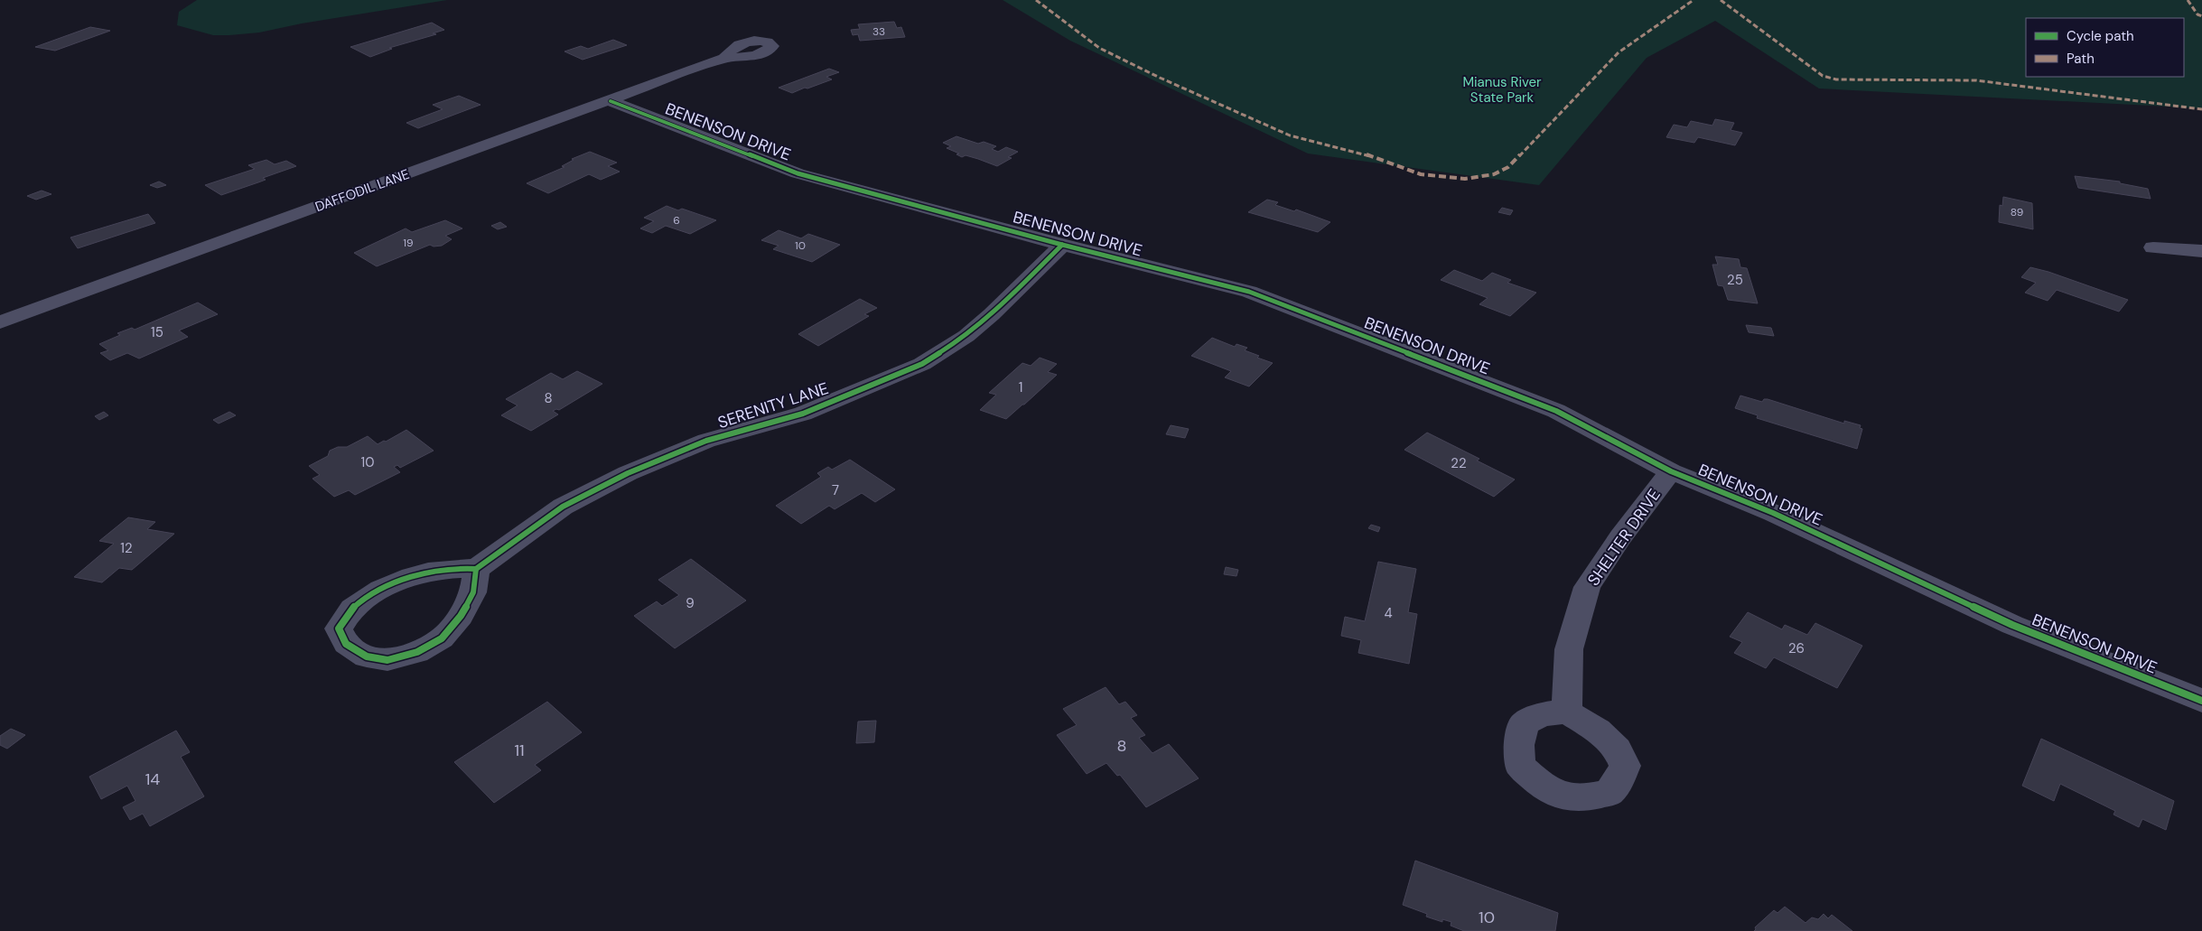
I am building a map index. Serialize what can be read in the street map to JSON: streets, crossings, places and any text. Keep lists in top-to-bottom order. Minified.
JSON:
{"streets":{"street":["BENENSON DRIVE","DAFFODIL LANE","SERENITY LANE","SHELTER DRIVE"]},"crossings":[["BENENSON DRIVE","DAFFODIL LANE"],["BENENSON DRIVE","SERENITY LANE"],["BENENSON DRIVE","SHELTER DRIVE"]],"parks":["Mianus River State Park"],"house_numbers":["33","89","6","19","10","25","15","1","8","10","22","7","12","9","4","26","8","11","14","10"],"legend":["Cycle path","Path"]}
